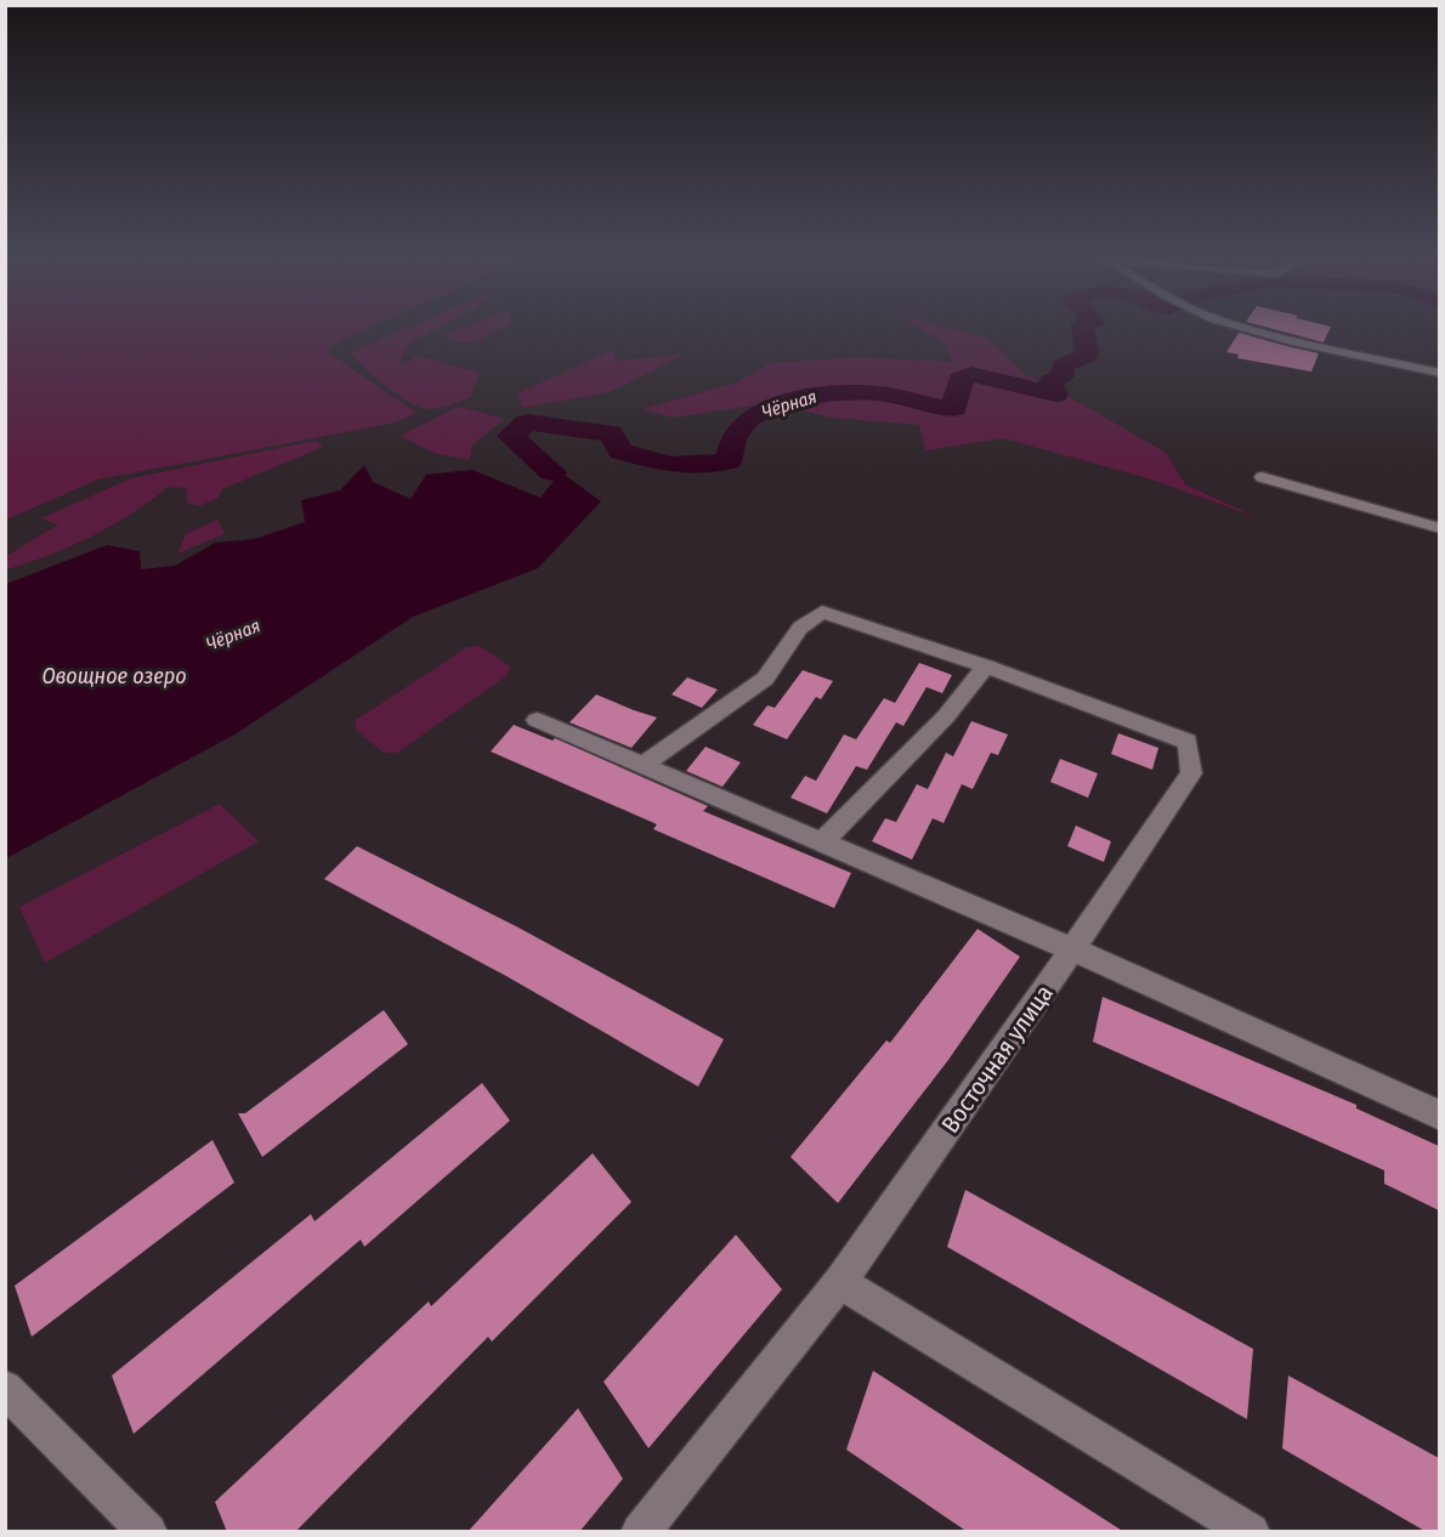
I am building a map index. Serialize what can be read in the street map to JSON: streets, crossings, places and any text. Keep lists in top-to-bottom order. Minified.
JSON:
{"streets":{"street":["Восточная улица"]},"water":["Чёрная","Овощное озеро"]}
